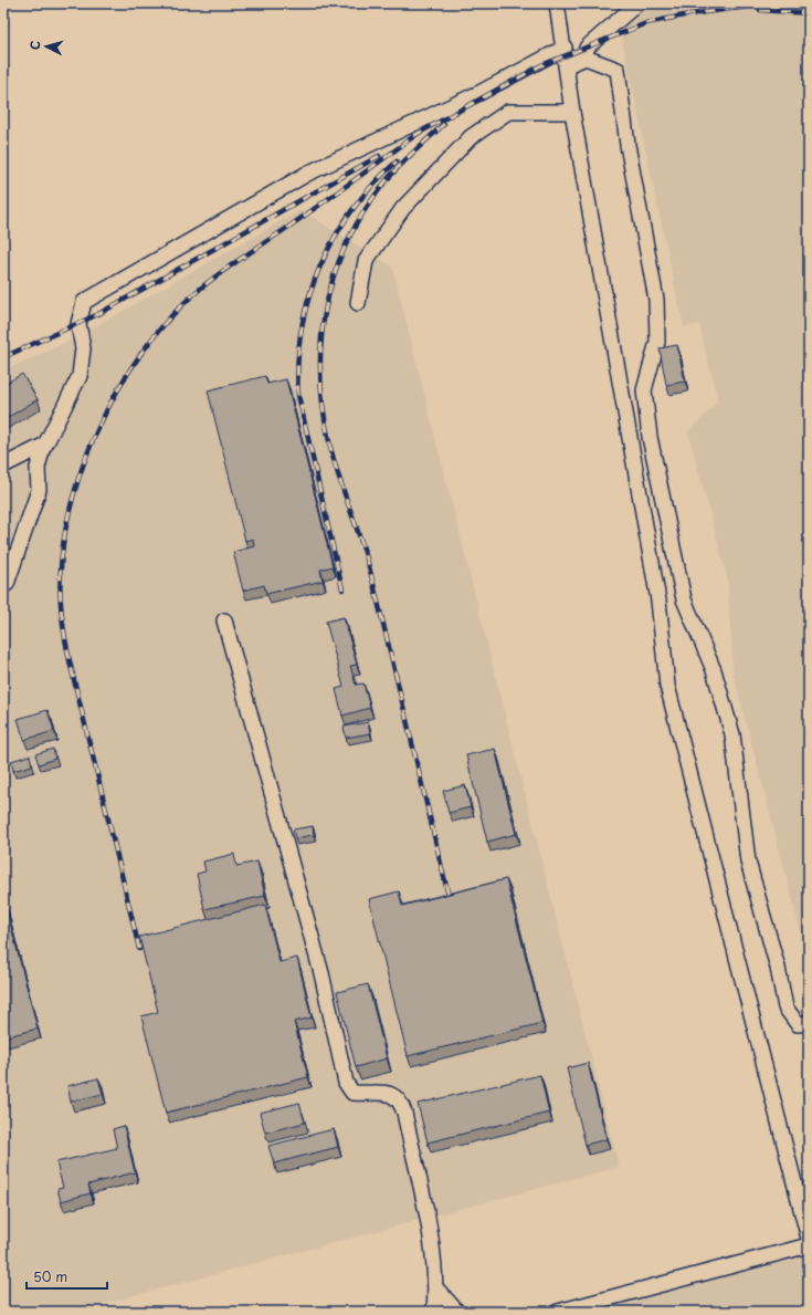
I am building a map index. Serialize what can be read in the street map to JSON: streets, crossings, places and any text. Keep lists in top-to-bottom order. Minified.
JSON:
{"scale_bar":"50 m","north":"left"}
